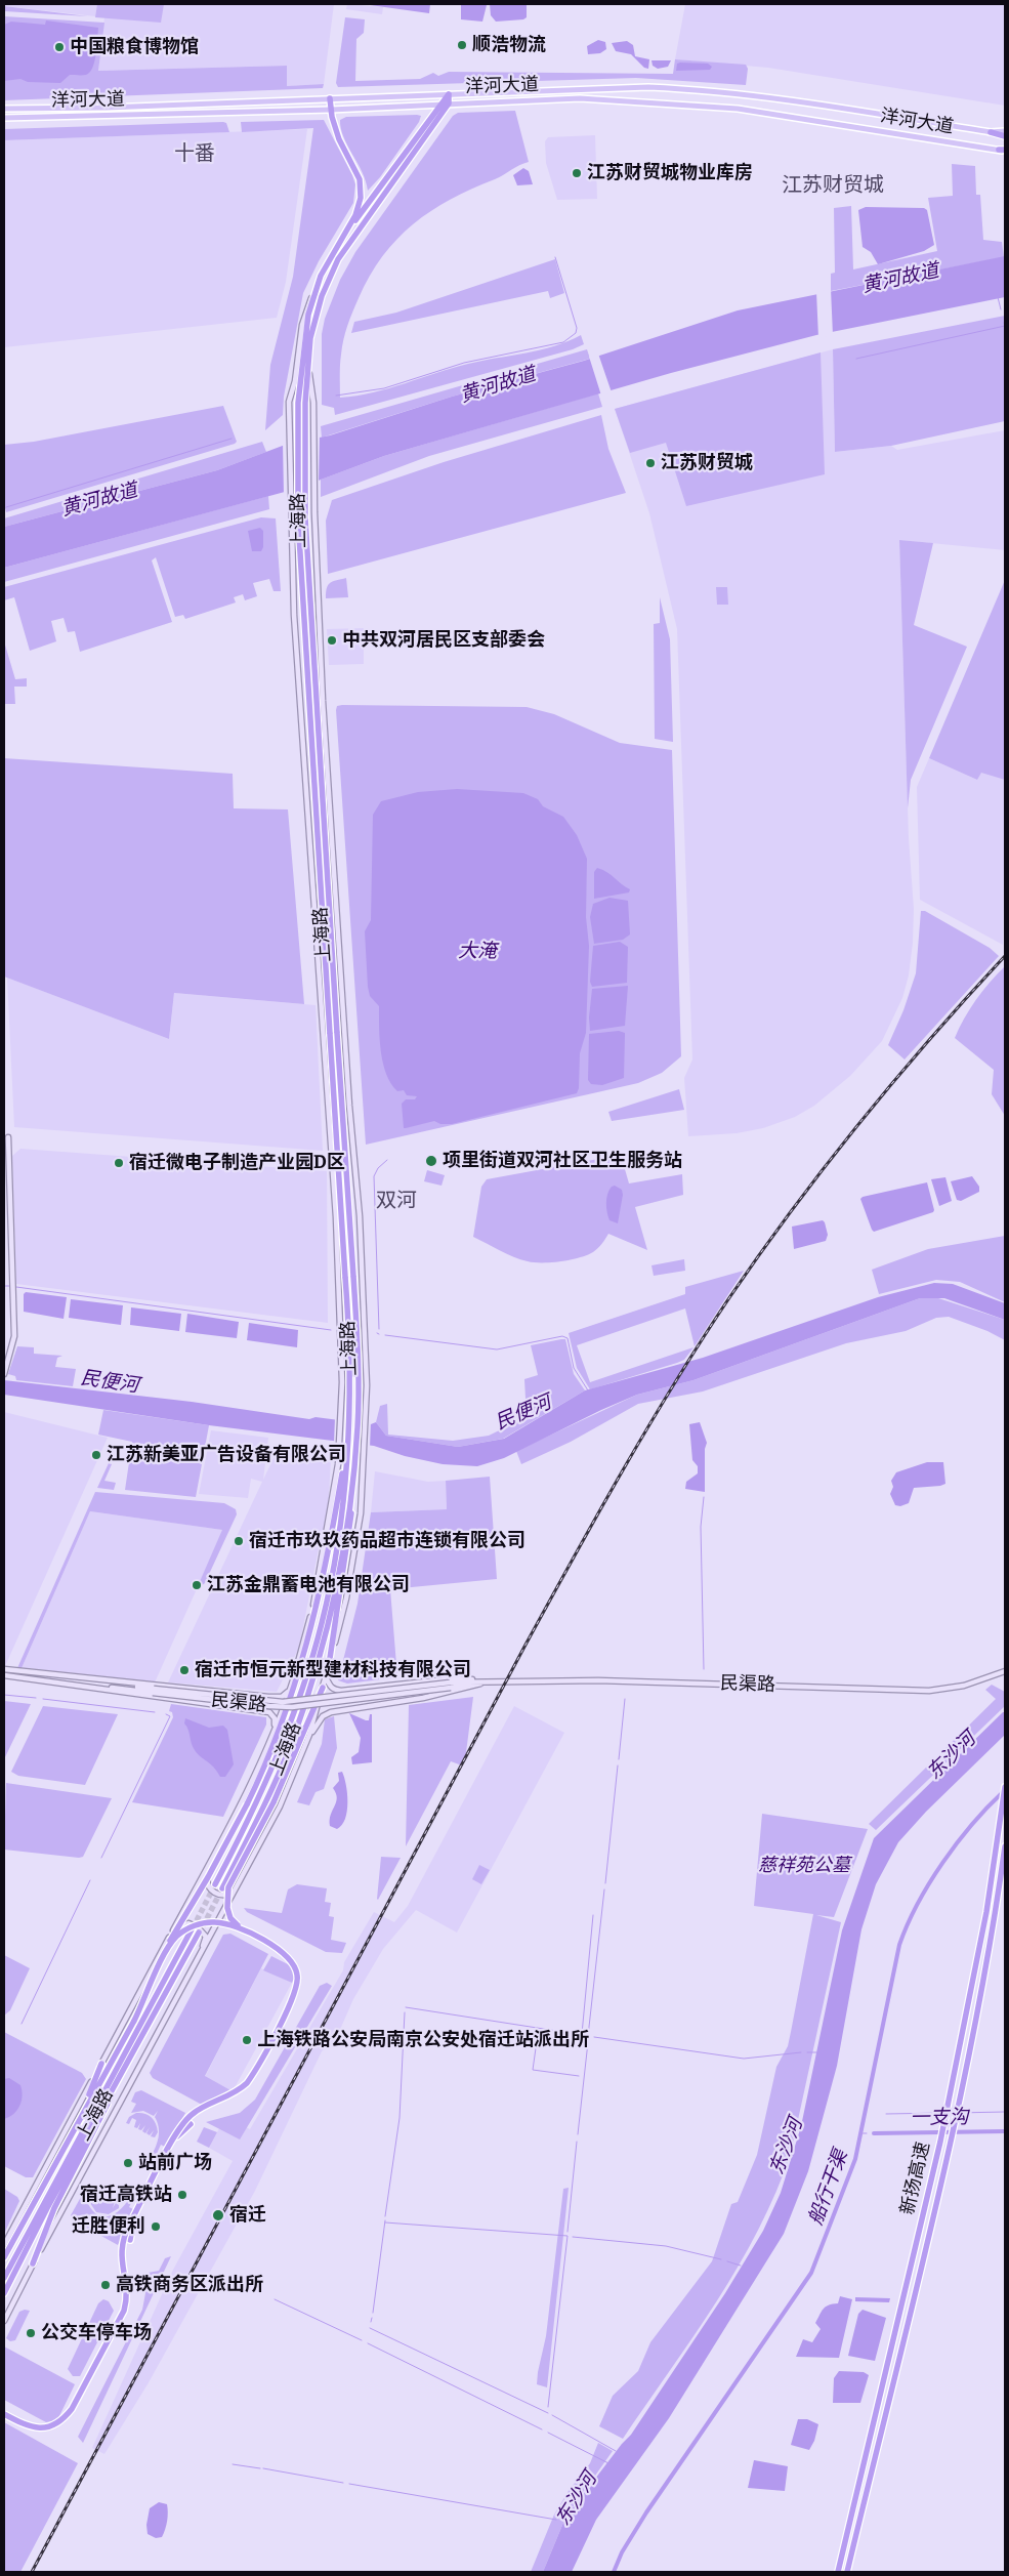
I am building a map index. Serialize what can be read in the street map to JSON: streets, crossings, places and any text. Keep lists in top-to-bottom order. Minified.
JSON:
{"streets":{"highway":["洋河大道","上海路","新扬高速"],"main road":["民渠路"]},"crossings":[["洋河大道","上海路"],["上海路","民渠路"]],"districts":["十番","江苏财贸城","双河"],"water":["黄河故道","大淹","民便河","东沙河","一支沟","船行干渠"],"parks":["慈祥苑公墓"],"places":["顺浩物流","中国粮食博物馆","江苏财贸城物业库房","江苏财贸城","中共双河居民区支部委会","项里街道双河社区卫生服务站","宿迁微电子制造产业园D区","江苏新美亚广告设备有限公司","宿迁市玖玖药品超市连锁有限公司","江苏金鼎蓄电池有限公司","宿迁市恒元新型建材科技有限公司","上海铁路公安局南京公安处宿迁站派出所","站前广场","宿迁高铁站","宿迁","迁胜便利","高铁商务区派出所","公交车停车场"]}
